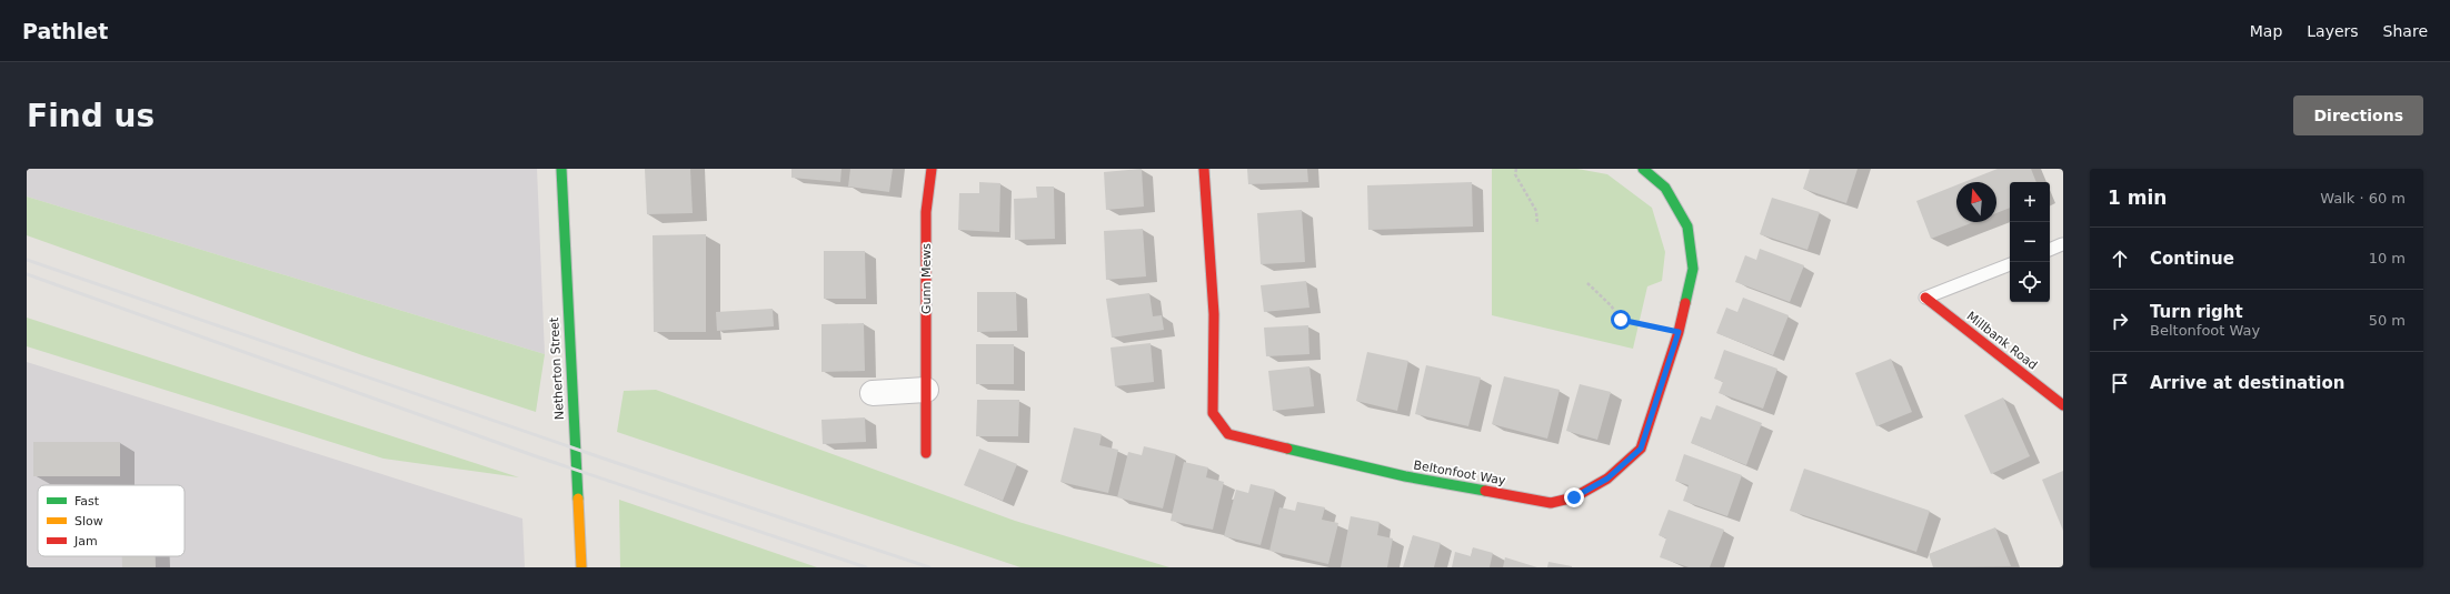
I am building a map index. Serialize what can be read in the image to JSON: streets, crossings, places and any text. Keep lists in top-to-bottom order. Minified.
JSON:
{"streets":{"street":["Gunn Mews","Millbank Road","Netherton Street","Beltonfoot Way"]},"legend":["Fast","Slow","Jam"],"north":"top","page":{"header":"Pathlet","nav":["Map","Layers","Share"],"buttons":"Directions","title":"Find us","heading":["1 min","Walk · 60 m"],"map_buttons":["+","−"],"list":[["Continue","10 m"],["Turn right","Beltonfoot Way","50 m"],"Arrive at destination"]}}
